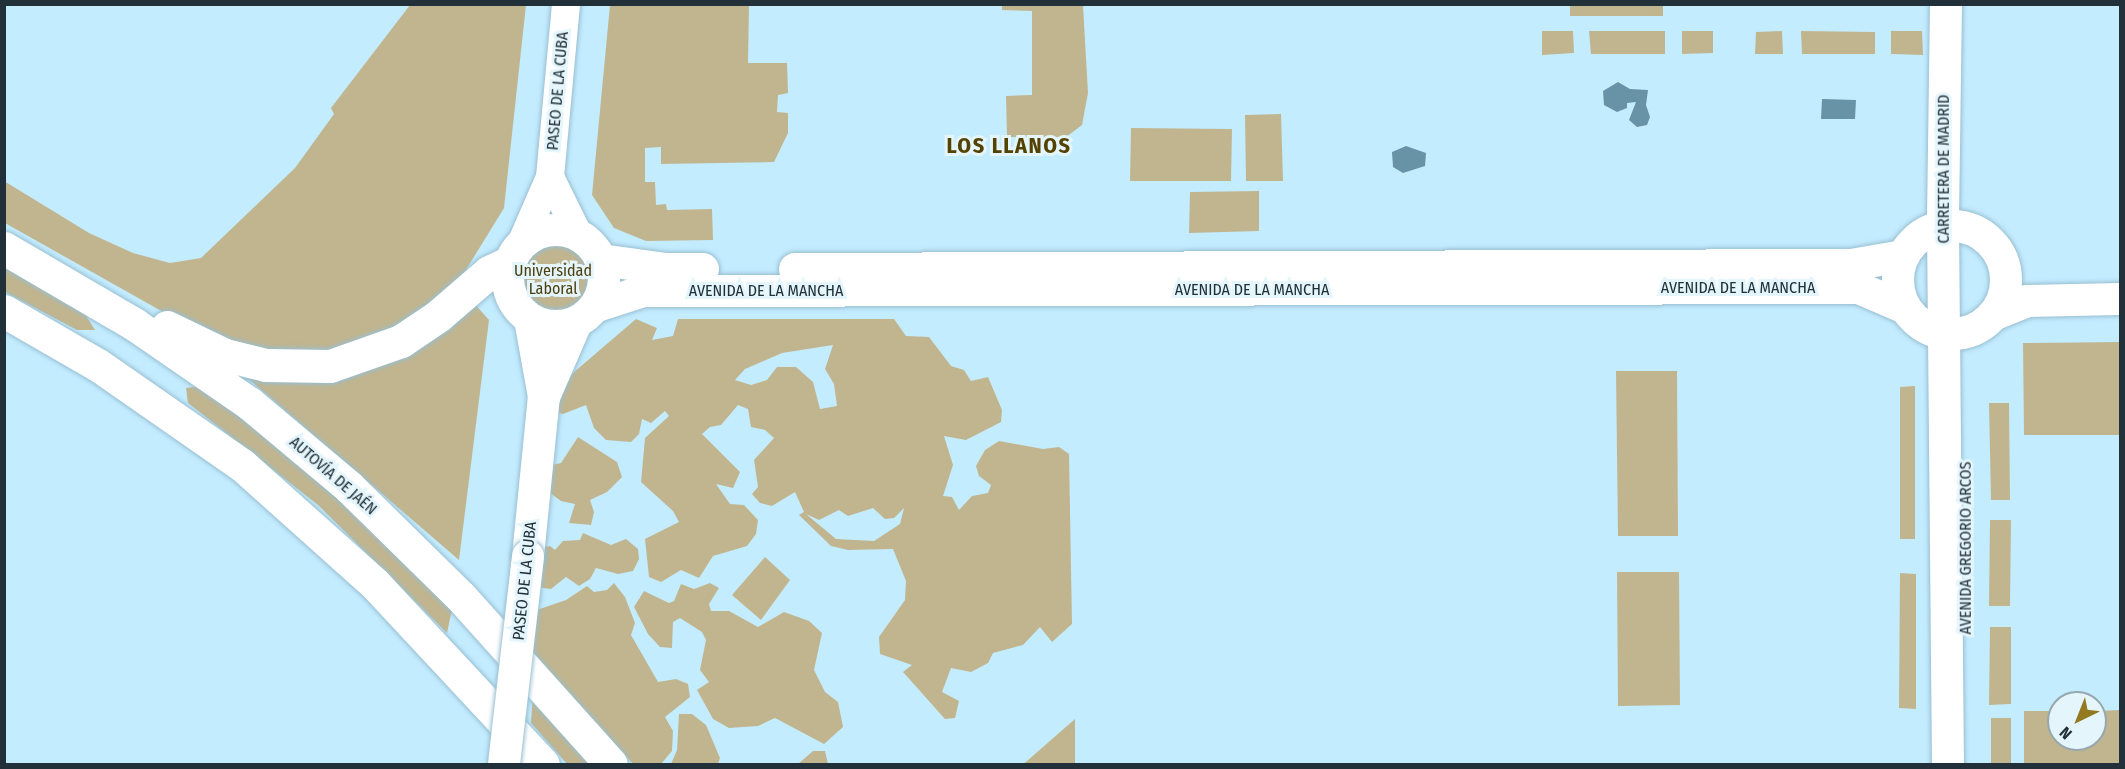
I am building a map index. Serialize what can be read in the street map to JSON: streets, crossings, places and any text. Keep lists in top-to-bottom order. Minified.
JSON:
{"streets":{"highway":["AUTOVÍA DE JAÉN"],"main road":["PASEO DE LA CUBA","CARRETERA DE MADRID","AVENIDA DE LA MANCHA","AVENIDA GREGORIO ARCOS"]},"crossings":[["PASEO DE LA CUBA","AVENIDA DE LA MANCHA"],["CARRETERA DE MADRID","AVENIDA DE LA MANCHA"],["CARRETERA DE MADRID","AVENIDA GREGORIO ARCOS"],["AVENIDA DE LA MANCHA","AVENIDA GREGORIO ARCOS"]],"districts":["LOS LLANOS"],"parks":["Universidad Laboral"],"north":"bottom left"}
